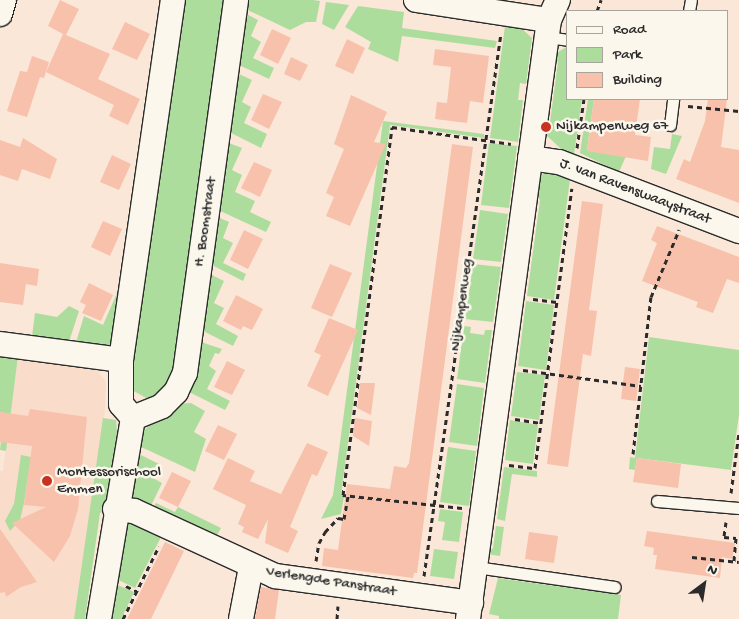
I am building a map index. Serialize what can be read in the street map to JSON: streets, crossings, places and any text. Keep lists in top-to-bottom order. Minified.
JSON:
{"streets":{"street":["J. van Ravenswaaystraat","H. Boomstraat","Verlengde Panstraat"],"path":["Nijkampenweg"]},"crossings":[["Nijkampenweg","Verlengde Panstraat"]],"places":["Nijkampenweg 67","Montessorischool Emmen"],"legend":["Road","Park","Building"],"north":"top right"}
